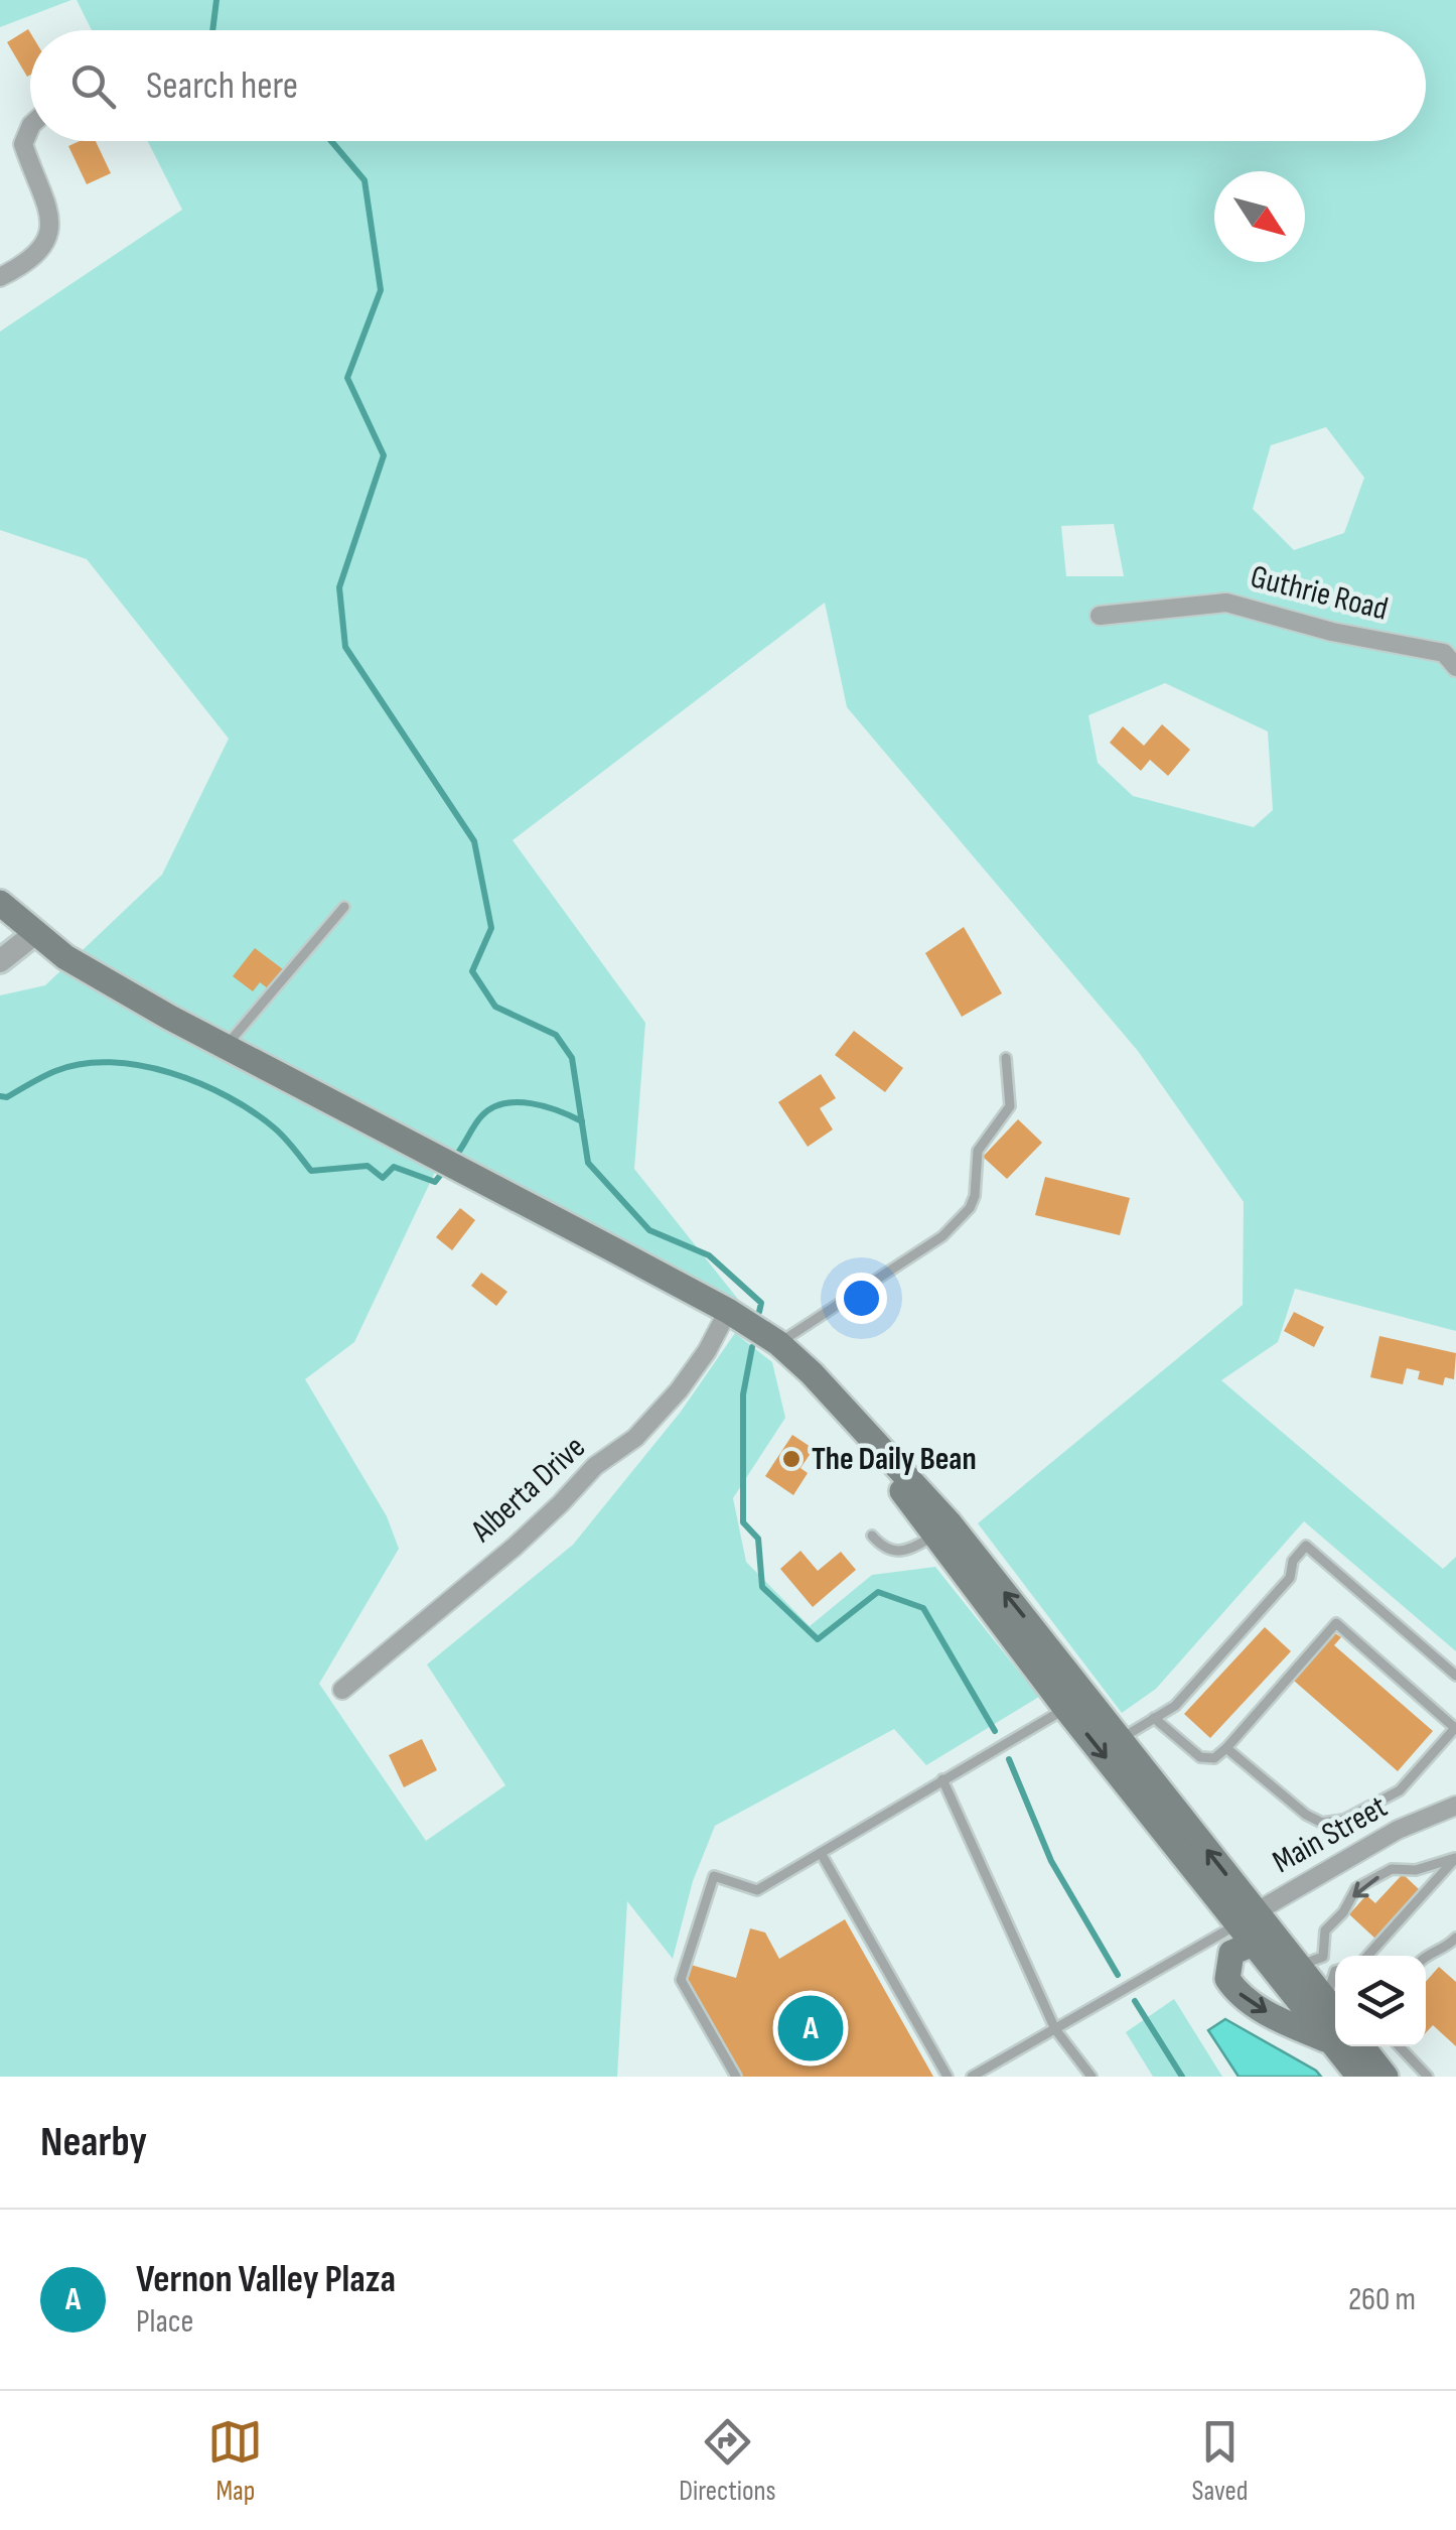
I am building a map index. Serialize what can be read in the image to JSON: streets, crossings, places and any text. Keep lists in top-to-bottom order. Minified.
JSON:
{"streets":{"street":["Guthrie Road","Alberta Drive","Main Street"]},"places":["The Daily Bean"],"north":"bottom right","page":{"search":"Search here","pins":"A","heading":"Nearby","list":[{"mark":"A","name":"Vernon Valley Plaza","note":"Place","value":"260 m"}],"nav":["Map","Directions","Saved"]}}
